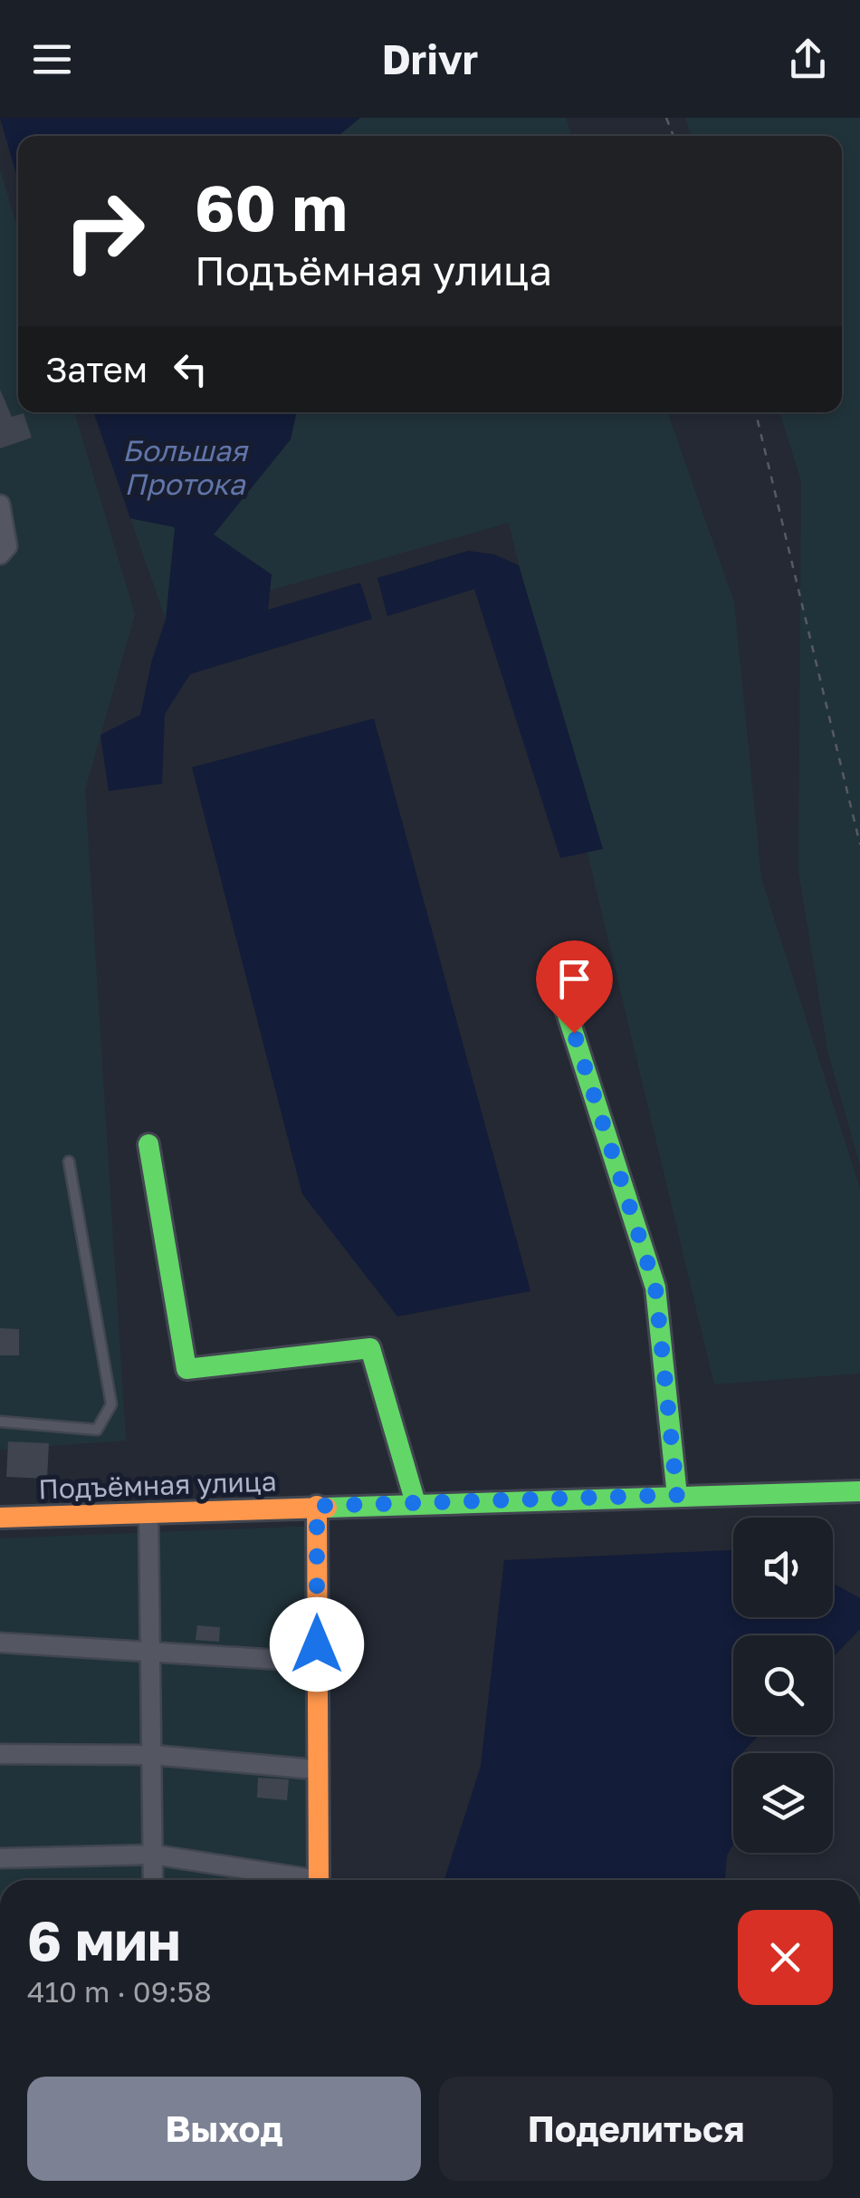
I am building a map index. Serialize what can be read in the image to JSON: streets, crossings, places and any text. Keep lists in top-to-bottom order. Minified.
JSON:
{"streets":{"street":["Подъёмная улица"]},"water":["Большая Протока"],"page":{"header":"Drivr","turn":["60 m","Подъёмная улица"],"then":"Затем","heading":["6 мин","410 m · 09:58"],"buttons":["Выход","Поделиться"]}}
